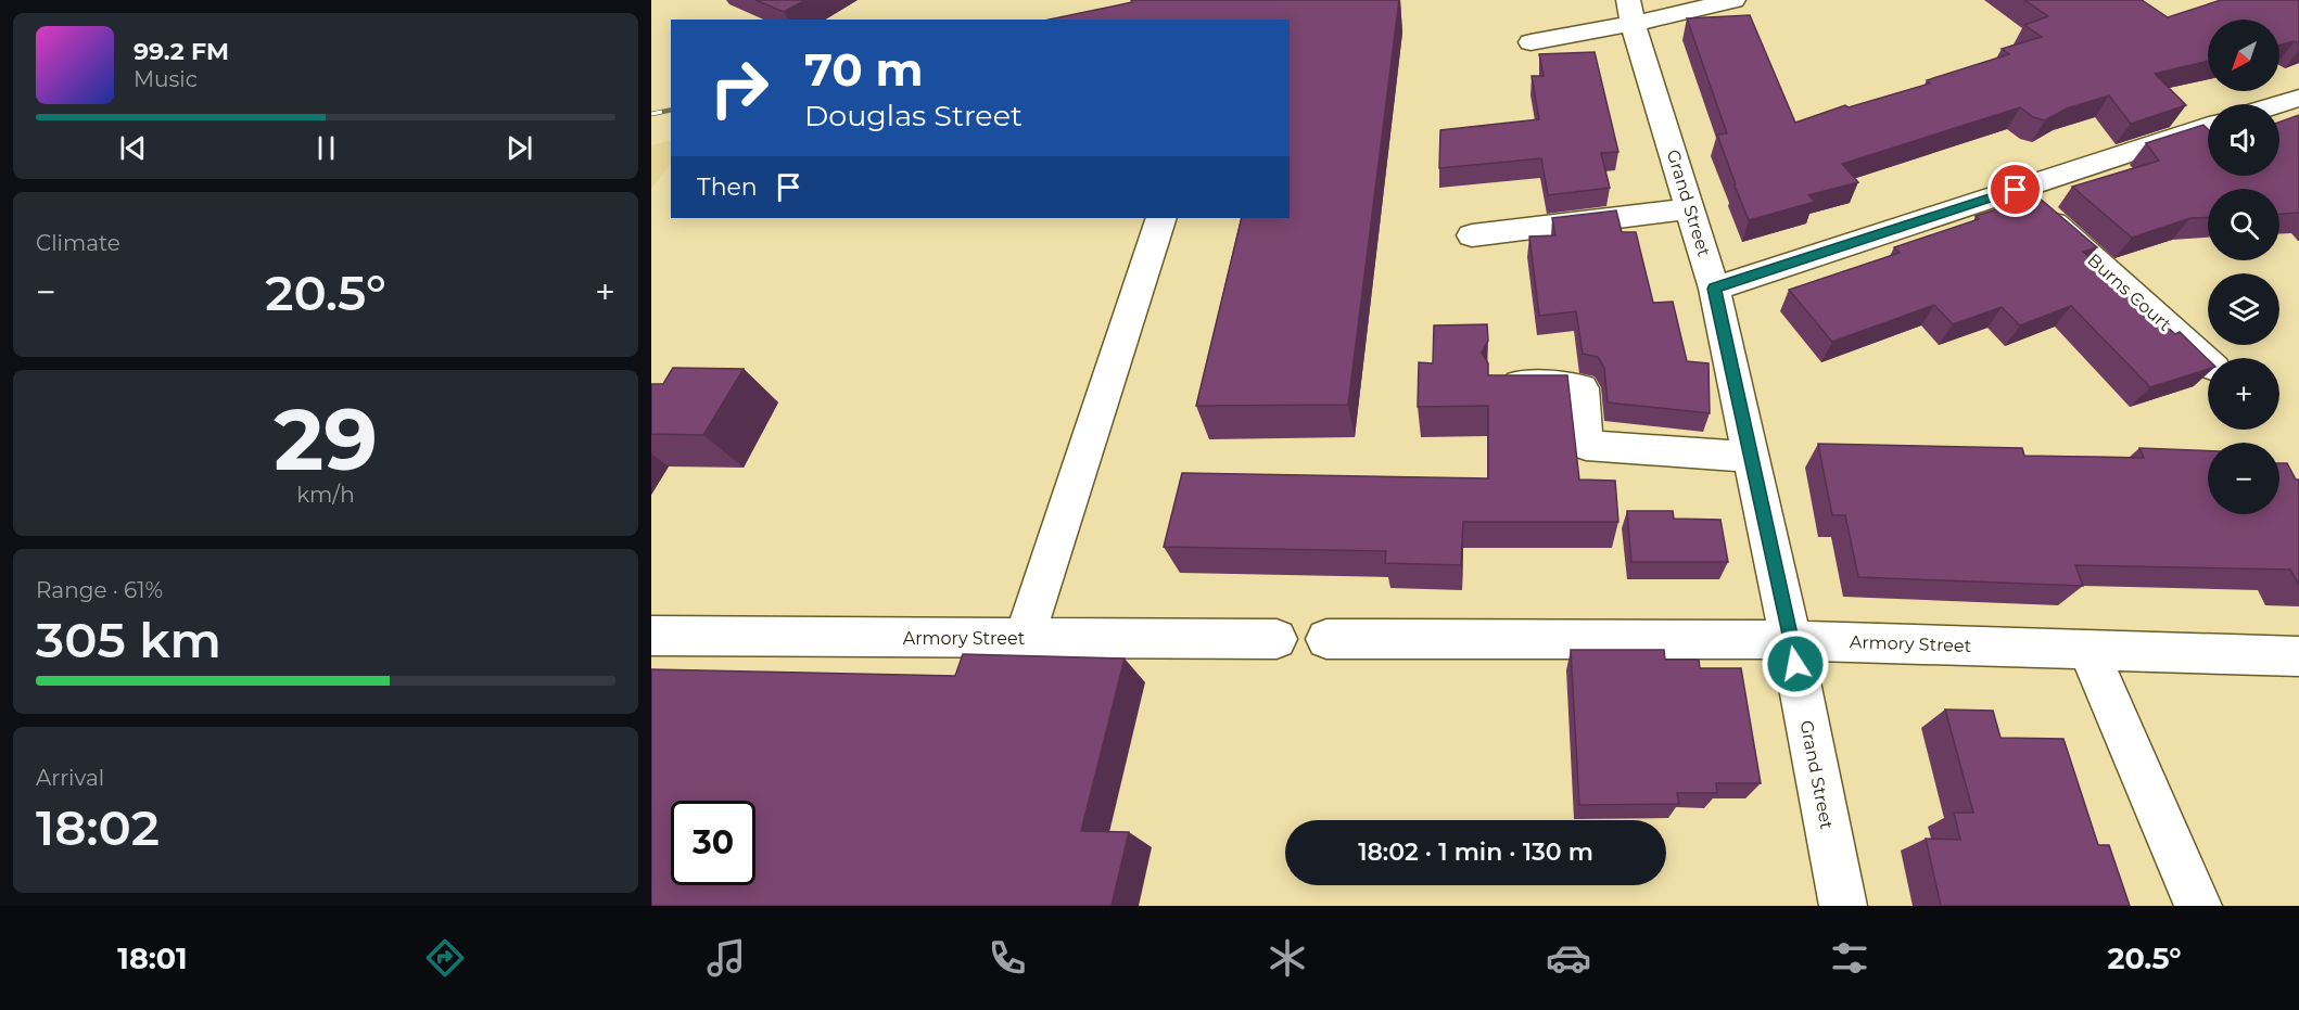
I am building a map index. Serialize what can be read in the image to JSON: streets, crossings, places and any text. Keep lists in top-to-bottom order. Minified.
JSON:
{"streets":{"street":["Grand Street","Burns Court","Armory Street"]},"crossings":[["Grand Street","Armory Street"]],"north":"bottom left","page":{"map_buttons":["+","−"],"turn":["70 m","Douglas Street"],"song":["99.2 FM","Music"],"then":"Then","tile":["Climate",["29","km/h"],["Range · 61%","305 km"],["Arrival","18:02"]],"heat":["−","20.5°","+"],"limit":"30","trip":"18:02 · 1 min · 130 m","tabs":["18:01","20.5°"]}}
